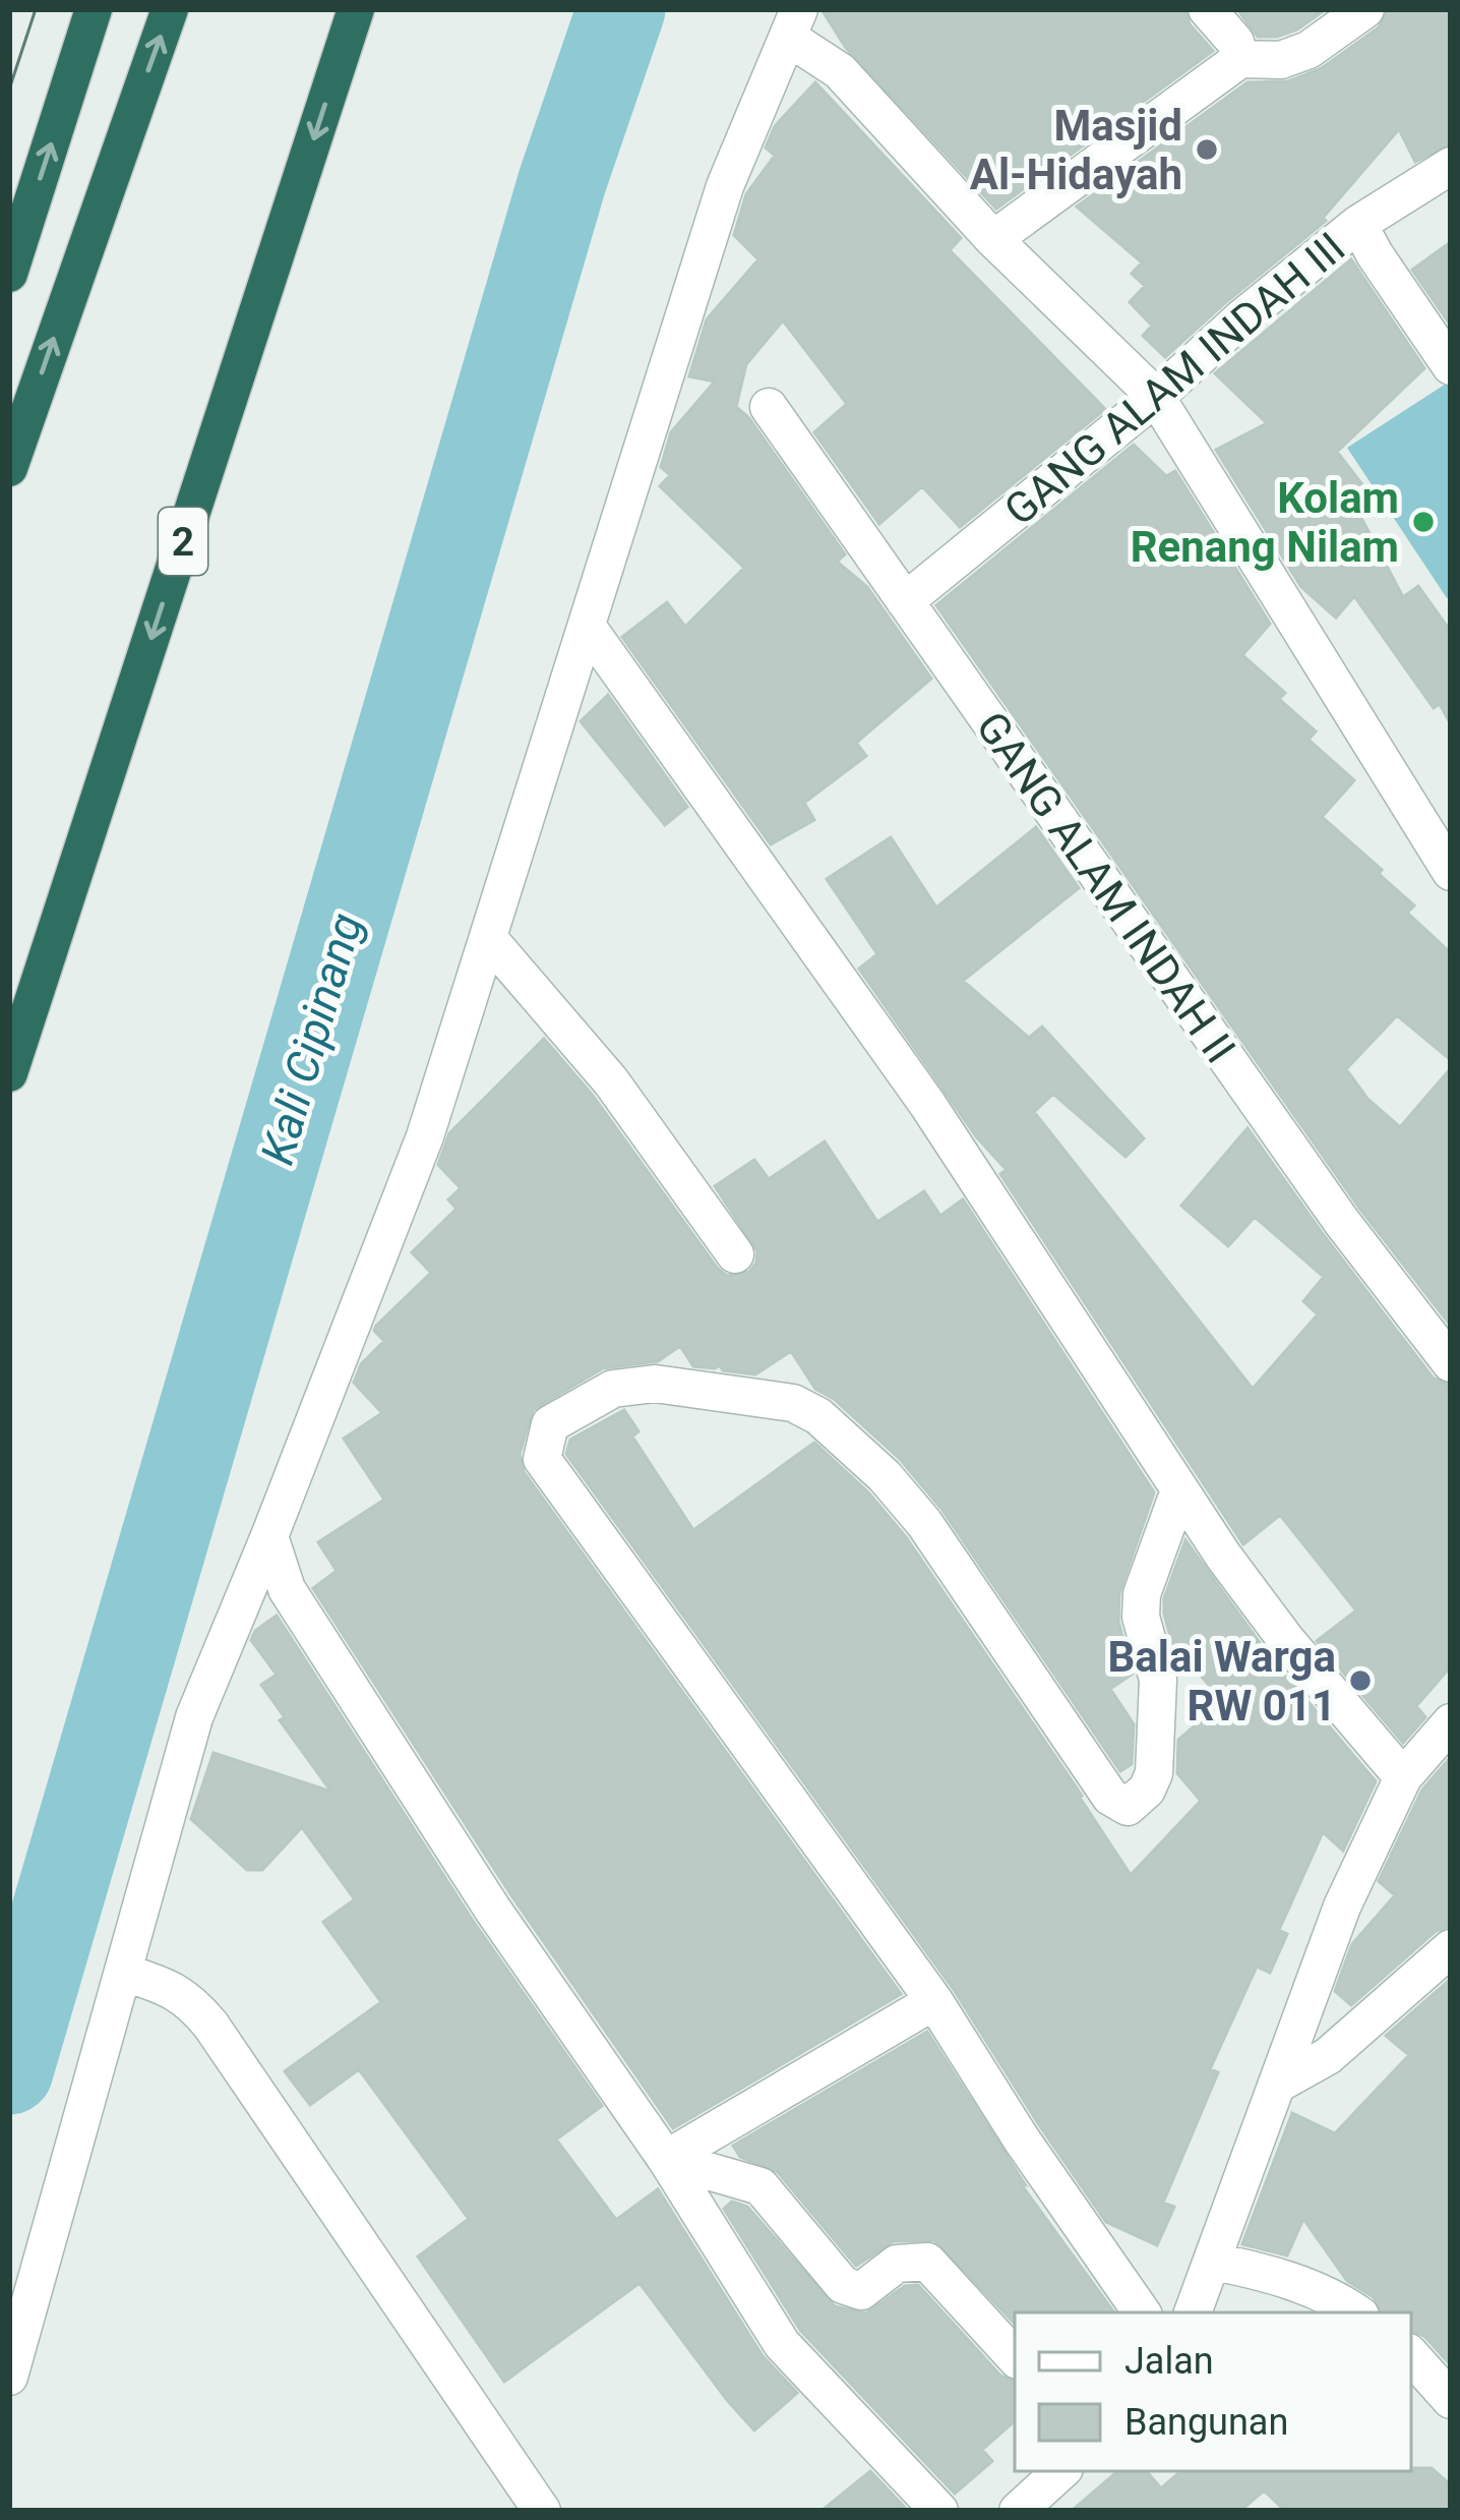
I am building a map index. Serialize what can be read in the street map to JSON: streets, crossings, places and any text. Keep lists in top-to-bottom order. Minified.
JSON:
{"streets":{"highway":["2"],"street":["GANG ALAM INDAH III","GANG ALAM INDAH II"]},"crossings":[["GANG ALAM INDAH III","GANG ALAM INDAH II"]],"water":["Kali Cipinang"],"places":["Masjid Al-Hidayah","Kolam Renang Nilam","Balai Warga RW 011"],"legend":["Jalan","Bangunan"]}
